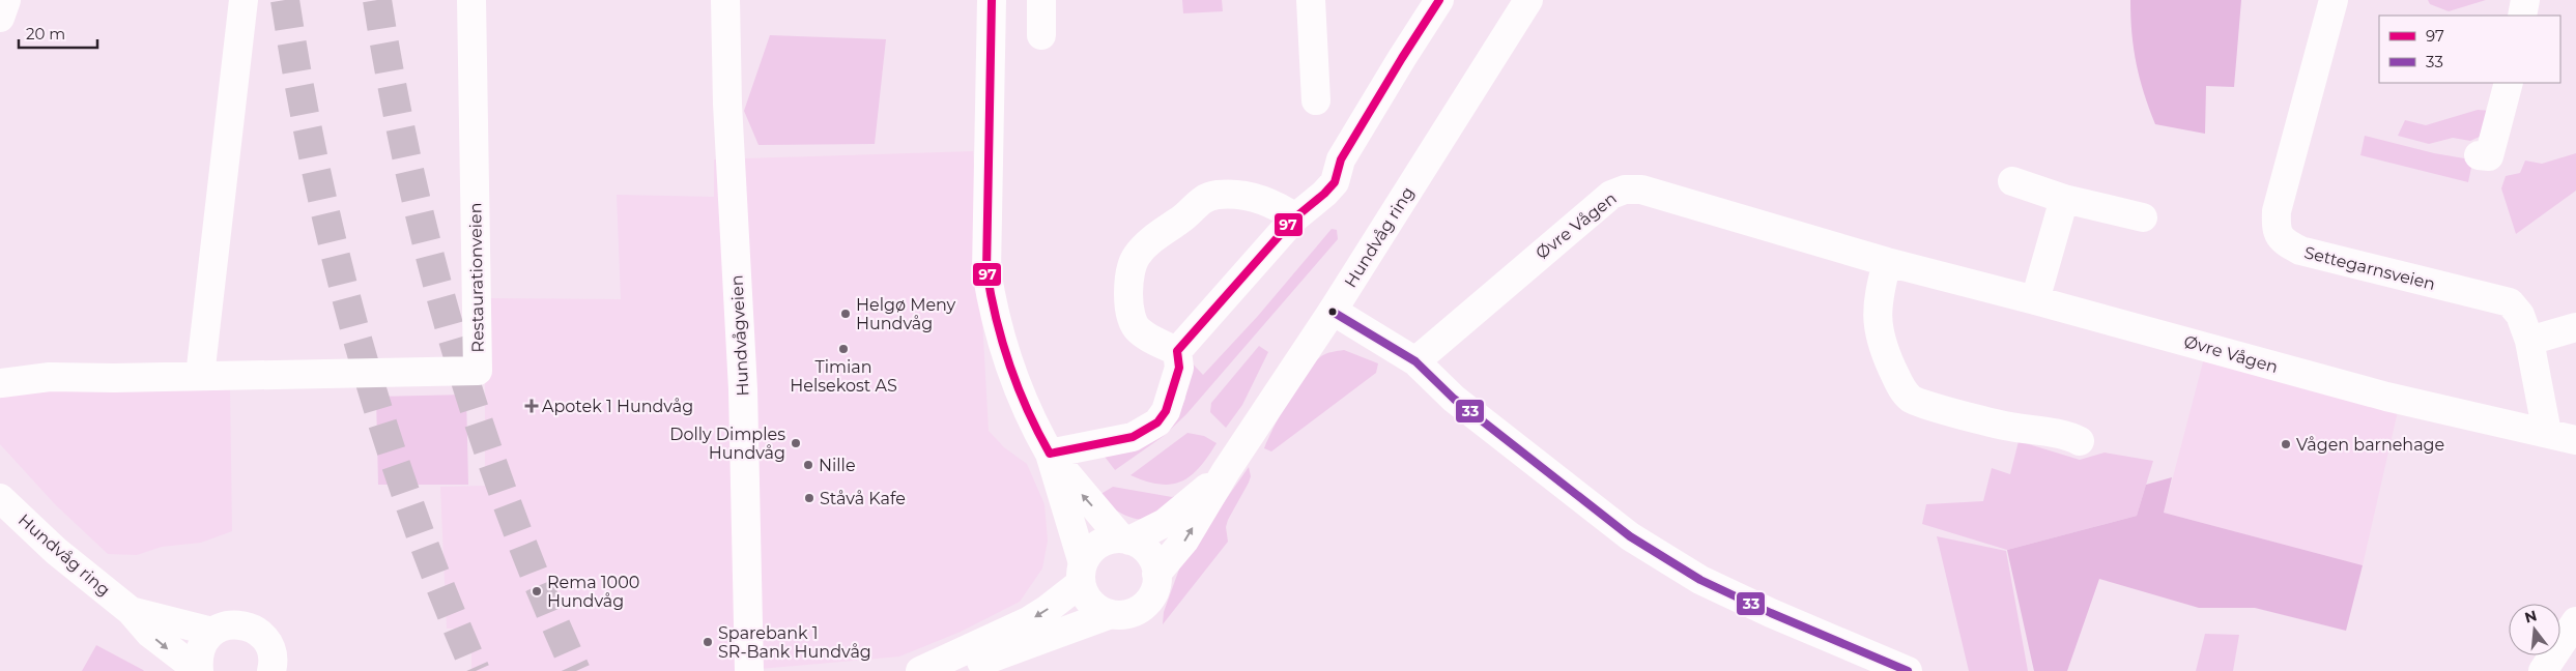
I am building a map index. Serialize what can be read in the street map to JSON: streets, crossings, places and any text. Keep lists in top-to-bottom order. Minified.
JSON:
{"streets":{"street":["Øvre Vågen","Hundvåg ring","Settegarnsveien","Restaurationveien","Hundvågveien"]},"crossings":[["Øvre Vågen","Settegarnsveien"]],"places":{"other":["Helgø Meny Hundvåg","Timian Helsekost AS","Dolly Dimples Hundvåg","Vågen barnehage","Nille","Ståvå Kafe","Rema 1000 Hundvåg","Sparebank 1 SR-Bank Hundvåg"],"health":["Apotek 1 Hundvåg"]},"lines":["transit line 97","transit line 33"],"legend":["97","33"],"scale_bar":"20 m","north":"top"}
